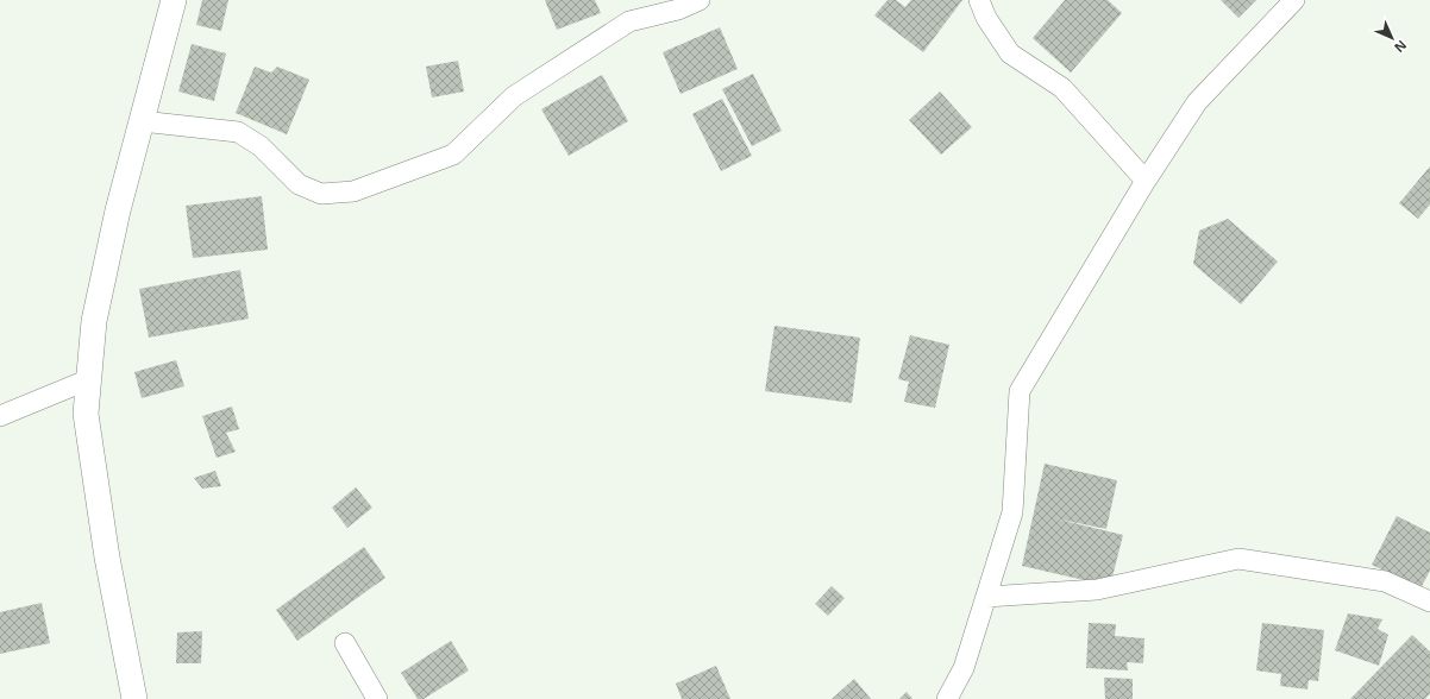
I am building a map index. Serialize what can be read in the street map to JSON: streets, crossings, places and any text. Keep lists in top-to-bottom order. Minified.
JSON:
{"north":"bottom right"}
